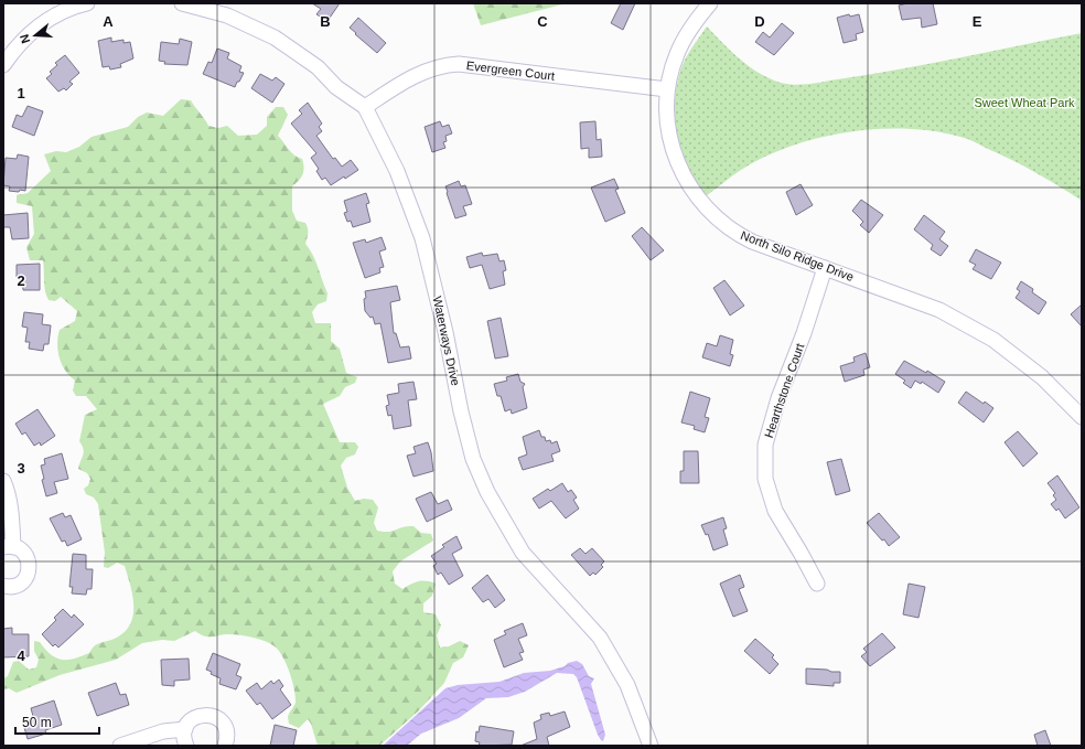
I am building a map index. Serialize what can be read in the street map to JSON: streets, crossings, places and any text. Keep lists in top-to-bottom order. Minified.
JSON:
{"streets":{"street":["Evergreen Court","North Silo Ridge Drive","Waterways Drive","Hearthstone Court"]},"crossings":[["Evergreen Court","North Silo Ridge Drive"],["Evergreen Court","Waterways Drive"],["North Silo Ridge Drive","Hearthstone Court"]],"parks":["Sweet Wheat Park"],"scale_bar":"50 m","north":"left","grid":{"columns":["A","B","C","D","E"],"rows":["1","2","3","4"]}}
